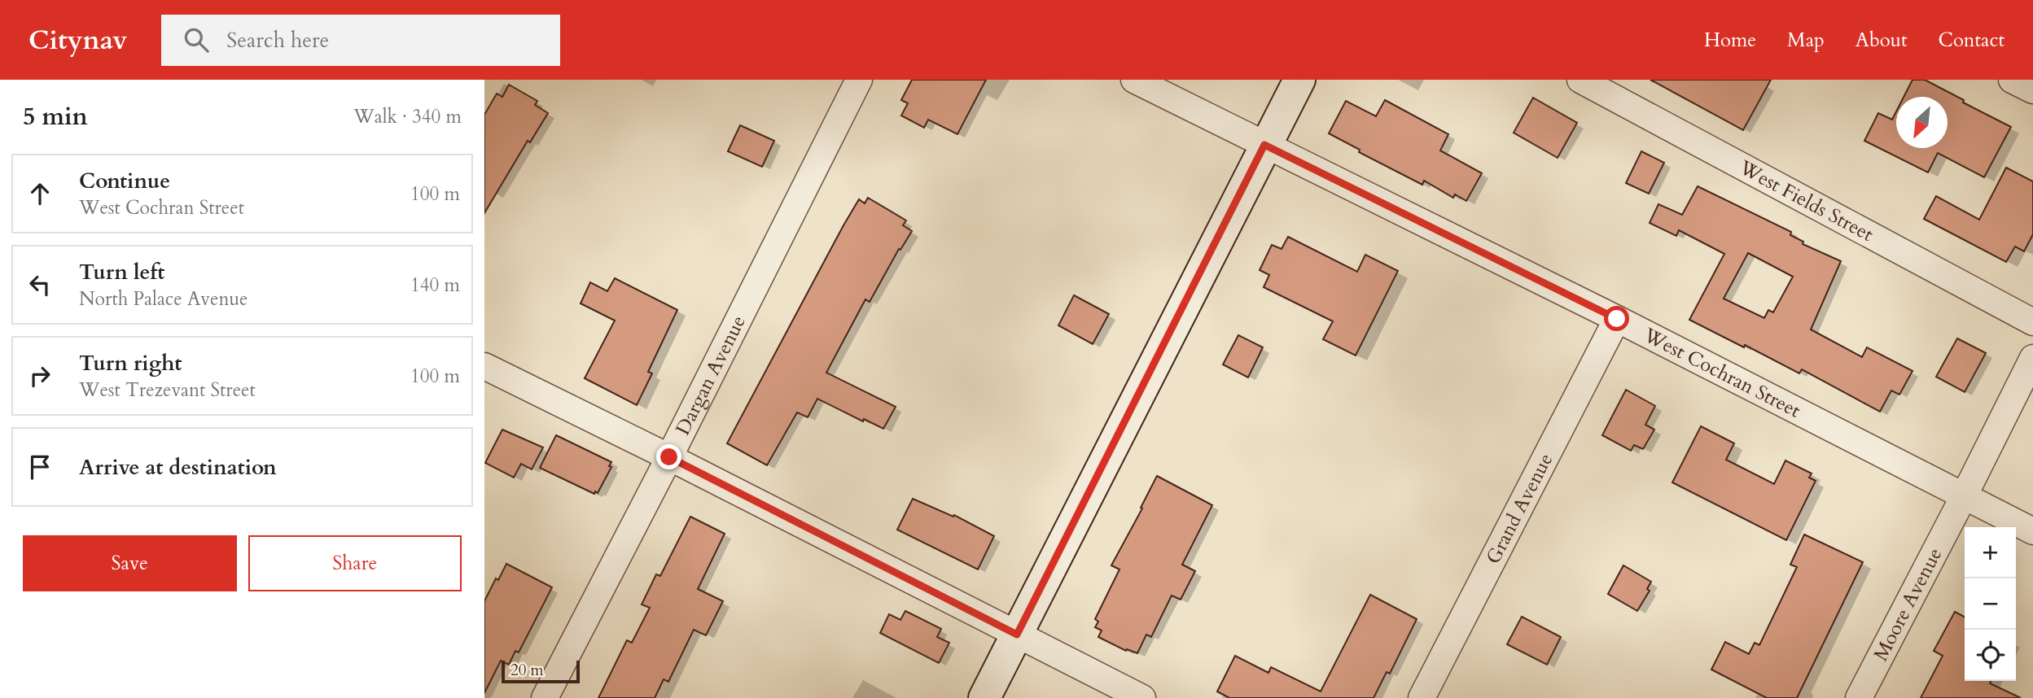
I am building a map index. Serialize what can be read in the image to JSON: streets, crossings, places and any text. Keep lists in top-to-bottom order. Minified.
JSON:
{"streets":{"street":["West Fields Street","West Cochran Street","Dargan Avenue","Grand Avenue","Moore Avenue"]},"crossings":[["West Cochran Street","Grand Avenue"],["West Cochran Street","Moore Avenue"]],"scale_bar":"20 m","north":"bottom left","page":{"header":"Citynav","search":"Search here","nav":["Home","Map","About","Contact"],"heading":["5 min","Walk · 340 m"],"list":[["Continue","West Cochran Street","100 m"],["Turn left","North Palace Avenue","140 m"],["Turn right","West Trezevant Street","100 m"],"Arrive at destination"],"buttons":["Save","Share"],"map_buttons":["+","−"],"scale":"20 m"}}
